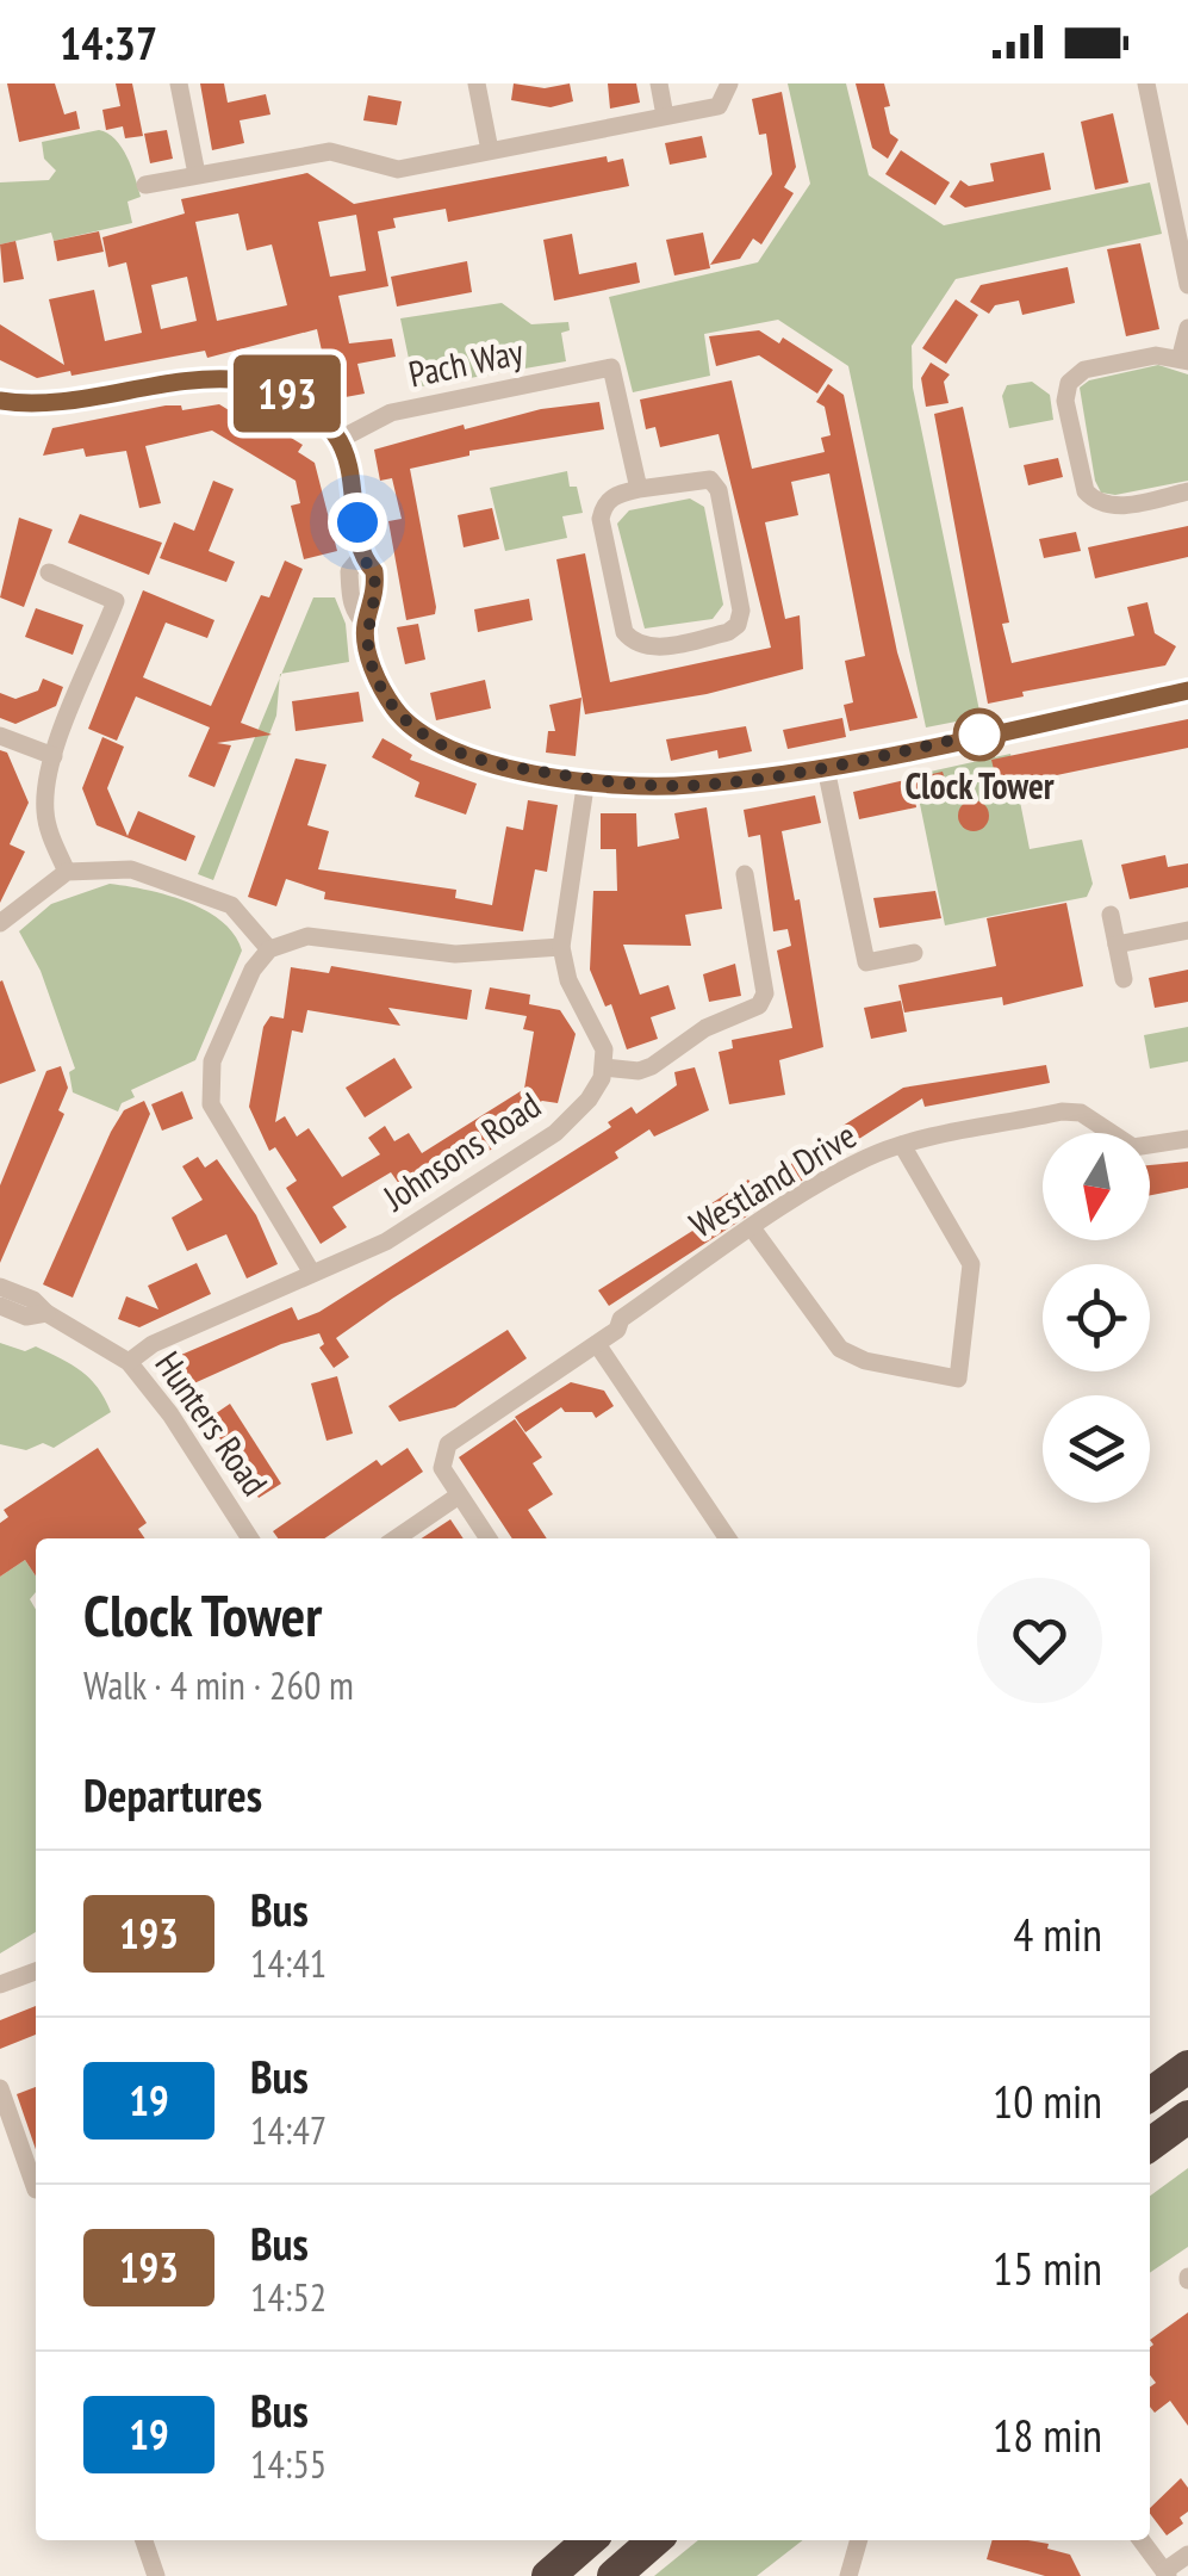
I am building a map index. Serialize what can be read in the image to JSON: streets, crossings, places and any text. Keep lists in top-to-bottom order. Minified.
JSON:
{"streets":{"street":["Pach Way","Johnsons Road","Westland Drive","Hunters Road"]},"crossings":[["Johnsons Road","Hunters Road"]],"places":["Clock Tower"],"lines":["bus line 193"],"north":"bottom","page":{"status":"14:37","on_map":"193","heading":[["Clock Tower","Walk · 4 min · 260 m"],"Departures"],"list":[{"mark":"193","name":"Bus","note":"14:41","value":"4 min"},{"mark":"19","name":"Bus","note":"14:47","value":"10 min"},{"mark":"193","name":"Bus","note":"14:52","value":"15 min"},{"mark":"19","name":"Bus","note":"14:55","value":"18 min"}]}}
